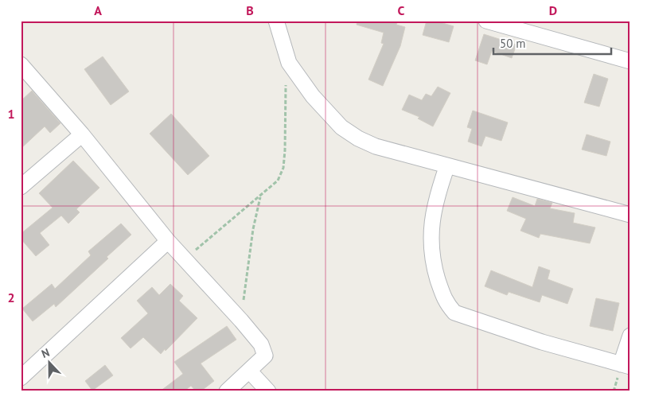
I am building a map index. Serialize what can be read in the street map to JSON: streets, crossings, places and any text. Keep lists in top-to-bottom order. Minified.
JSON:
{"scale_bar":"50 m","north":"top","grid":{"columns":["A","B","C","D"],"rows":["1","2"]}}
